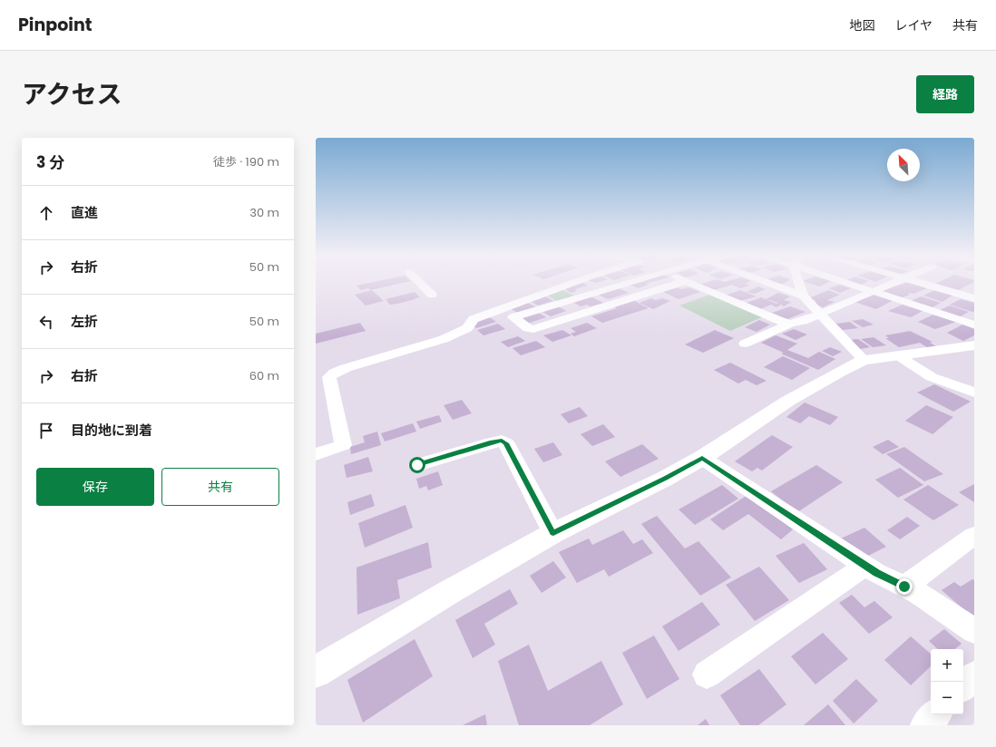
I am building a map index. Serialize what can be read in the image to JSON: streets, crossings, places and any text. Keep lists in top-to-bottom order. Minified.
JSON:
{"north":"top left","page":{"header":"Pinpoint","nav":["地図","レイヤ","共有"],"title":"アクセス","buttons":["経路",["保存","共有"]],"heading":["3 分","徒歩 · 190 m"],"list":[["直進","30 m"],["右折","50 m"],["左折","50 m"],["右折","60 m"],"目的地に到着"],"map_buttons":["+","−"]}}
